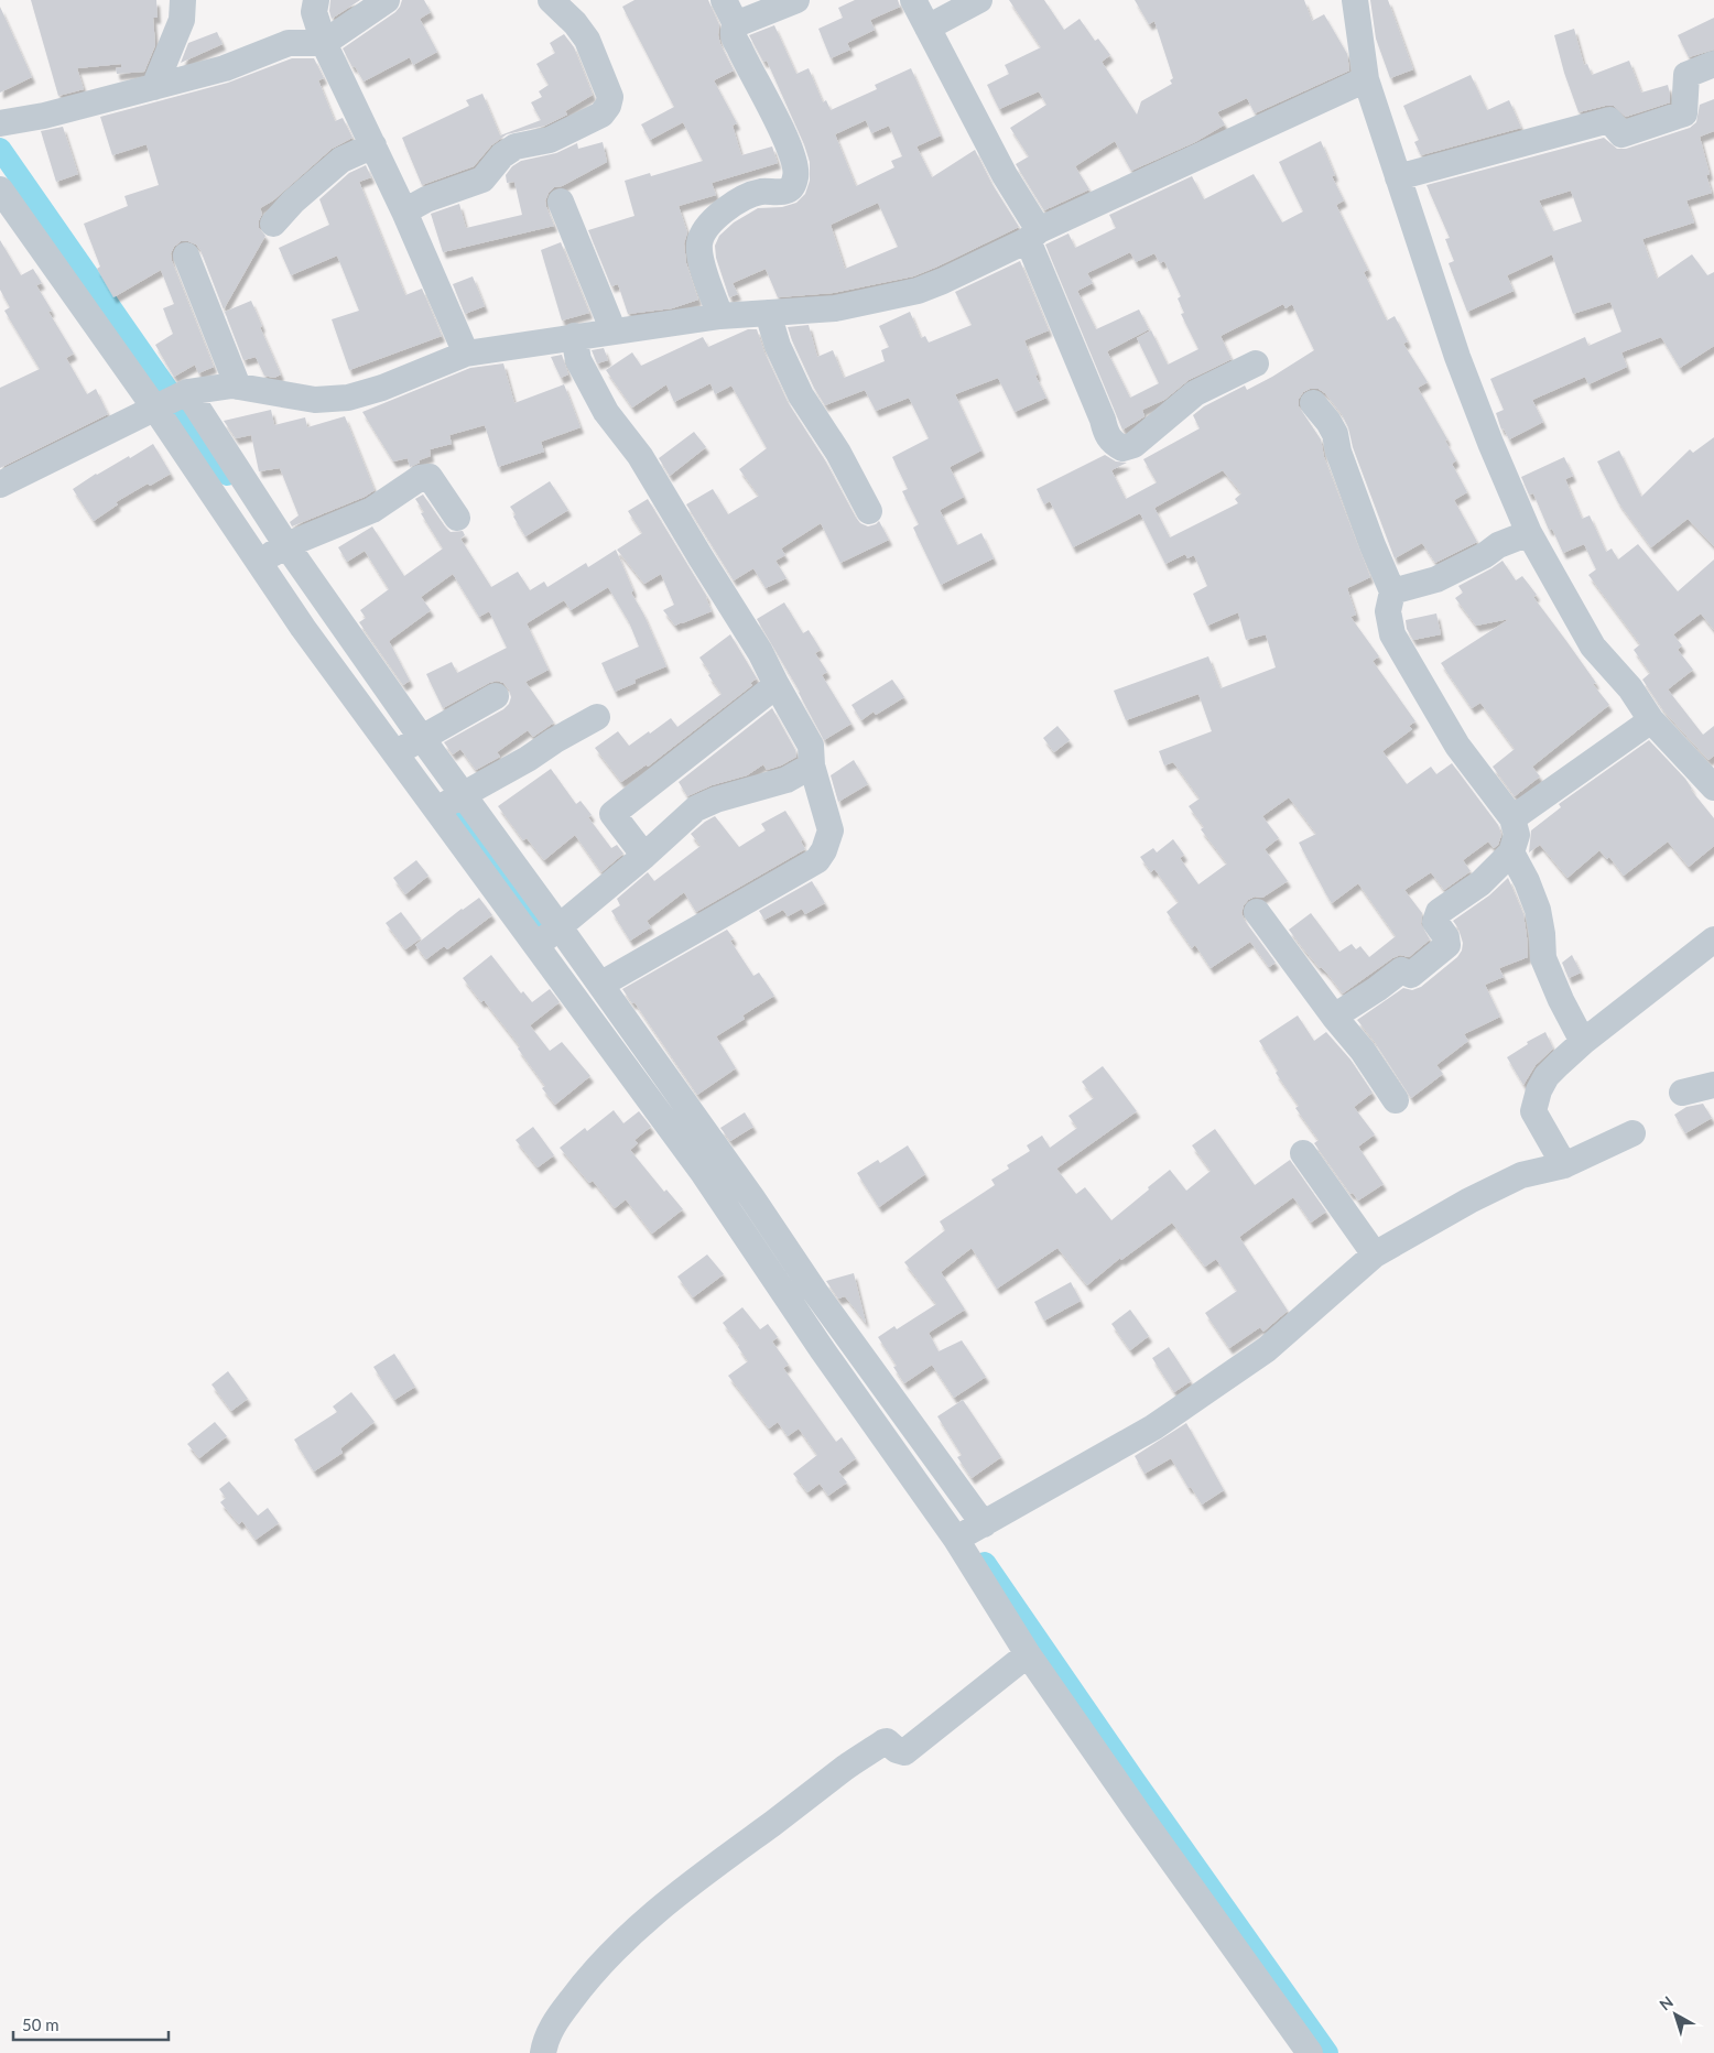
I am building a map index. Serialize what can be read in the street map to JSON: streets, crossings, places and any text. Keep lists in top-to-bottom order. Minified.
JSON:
{"scale_bar":"50 m","north":"top left"}
